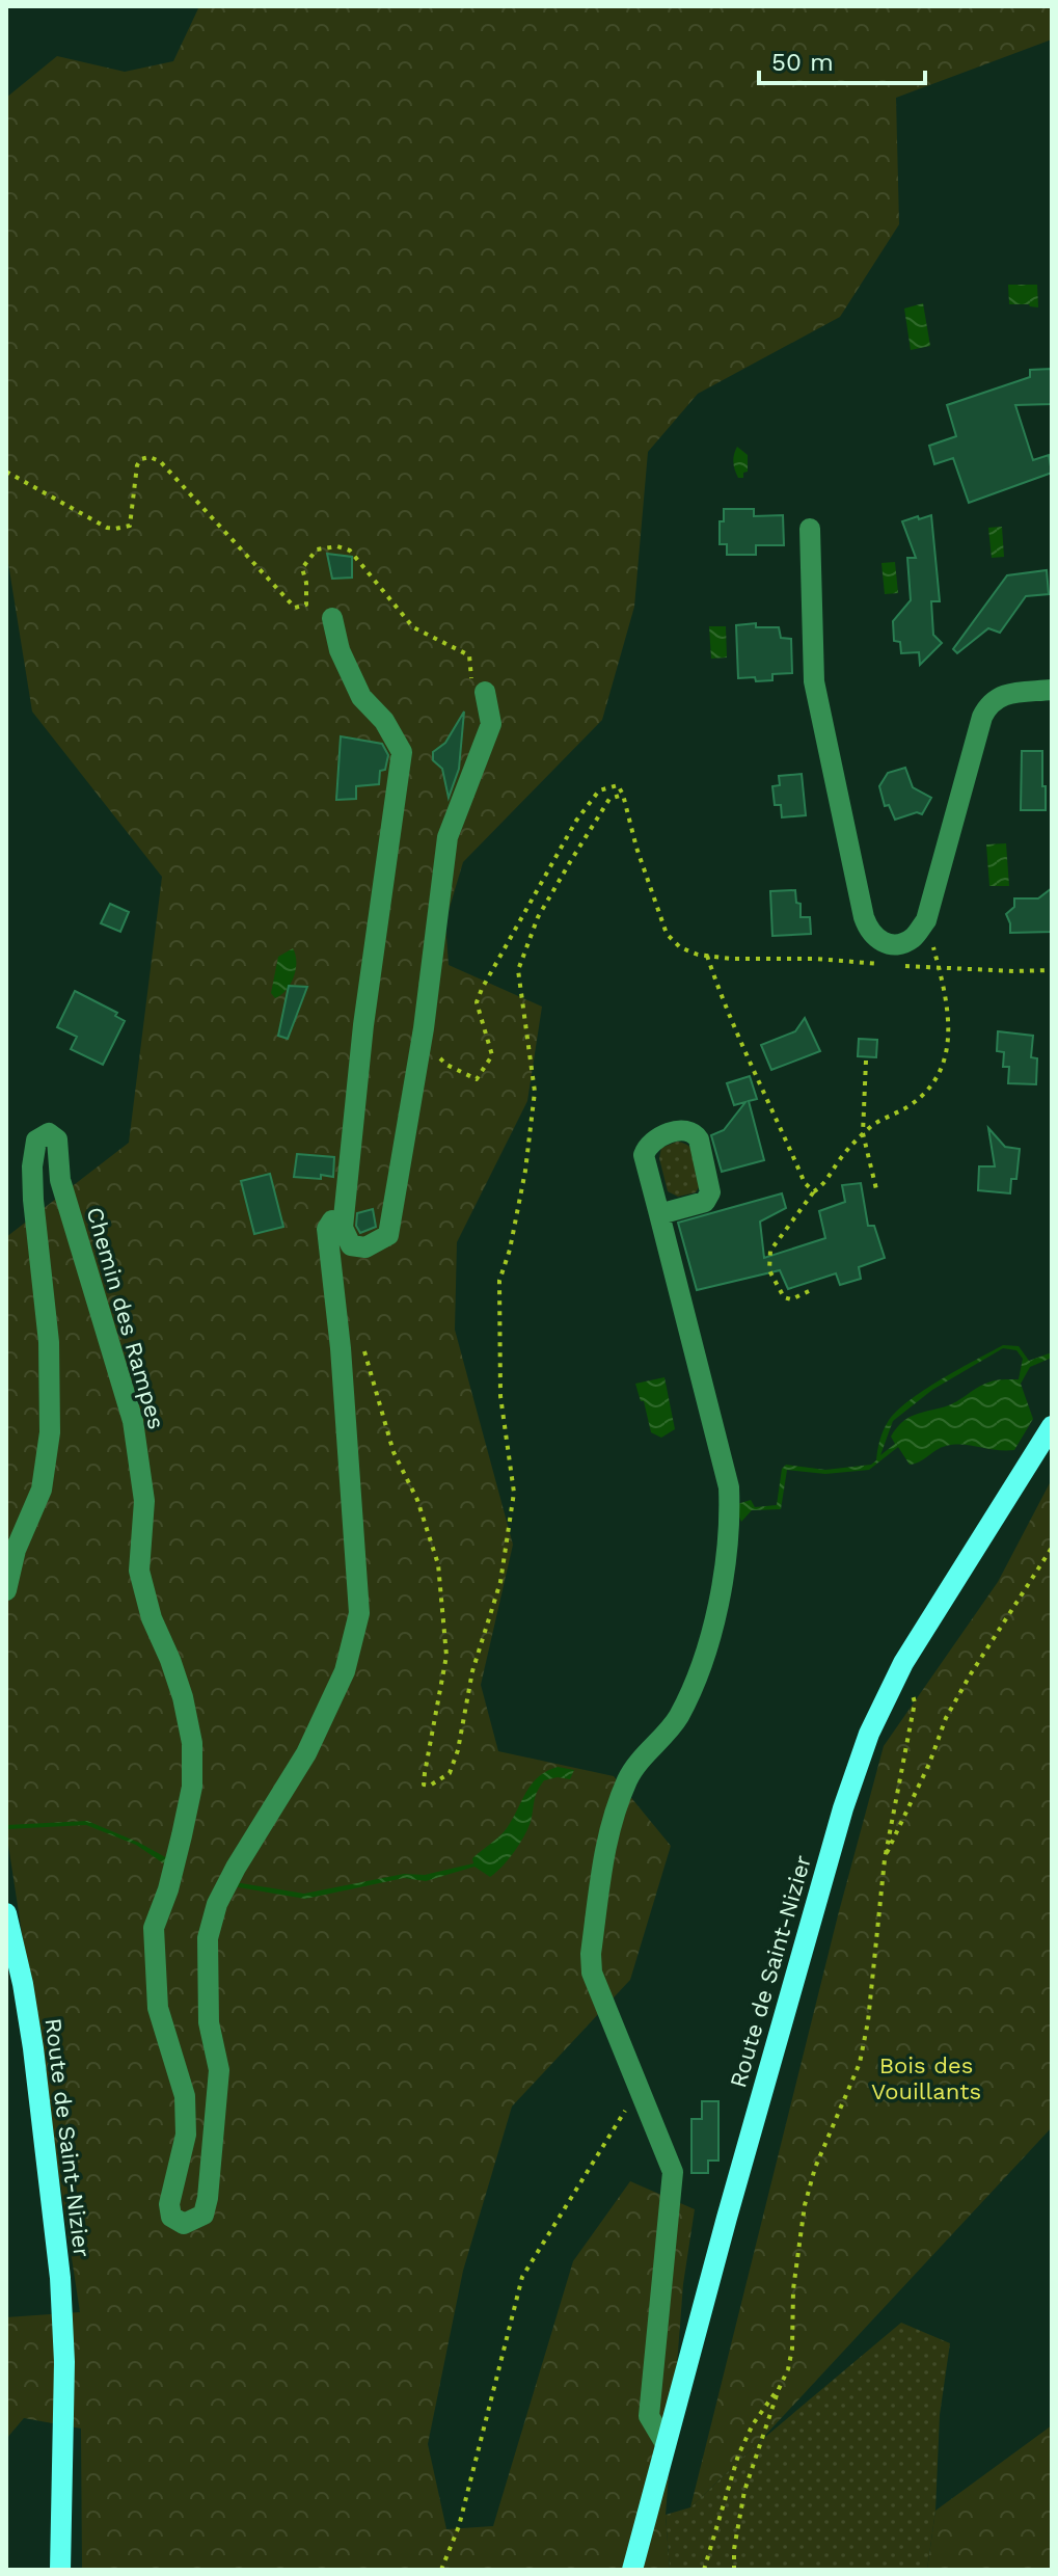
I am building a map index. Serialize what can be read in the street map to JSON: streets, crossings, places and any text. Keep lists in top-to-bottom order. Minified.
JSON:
{"streets":{"main road":["Route de Saint-Nizier"],"street":["Chemin des Rampes"]},"parks":["Bois des Vouillants"],"scale_bar":"50 m"}
